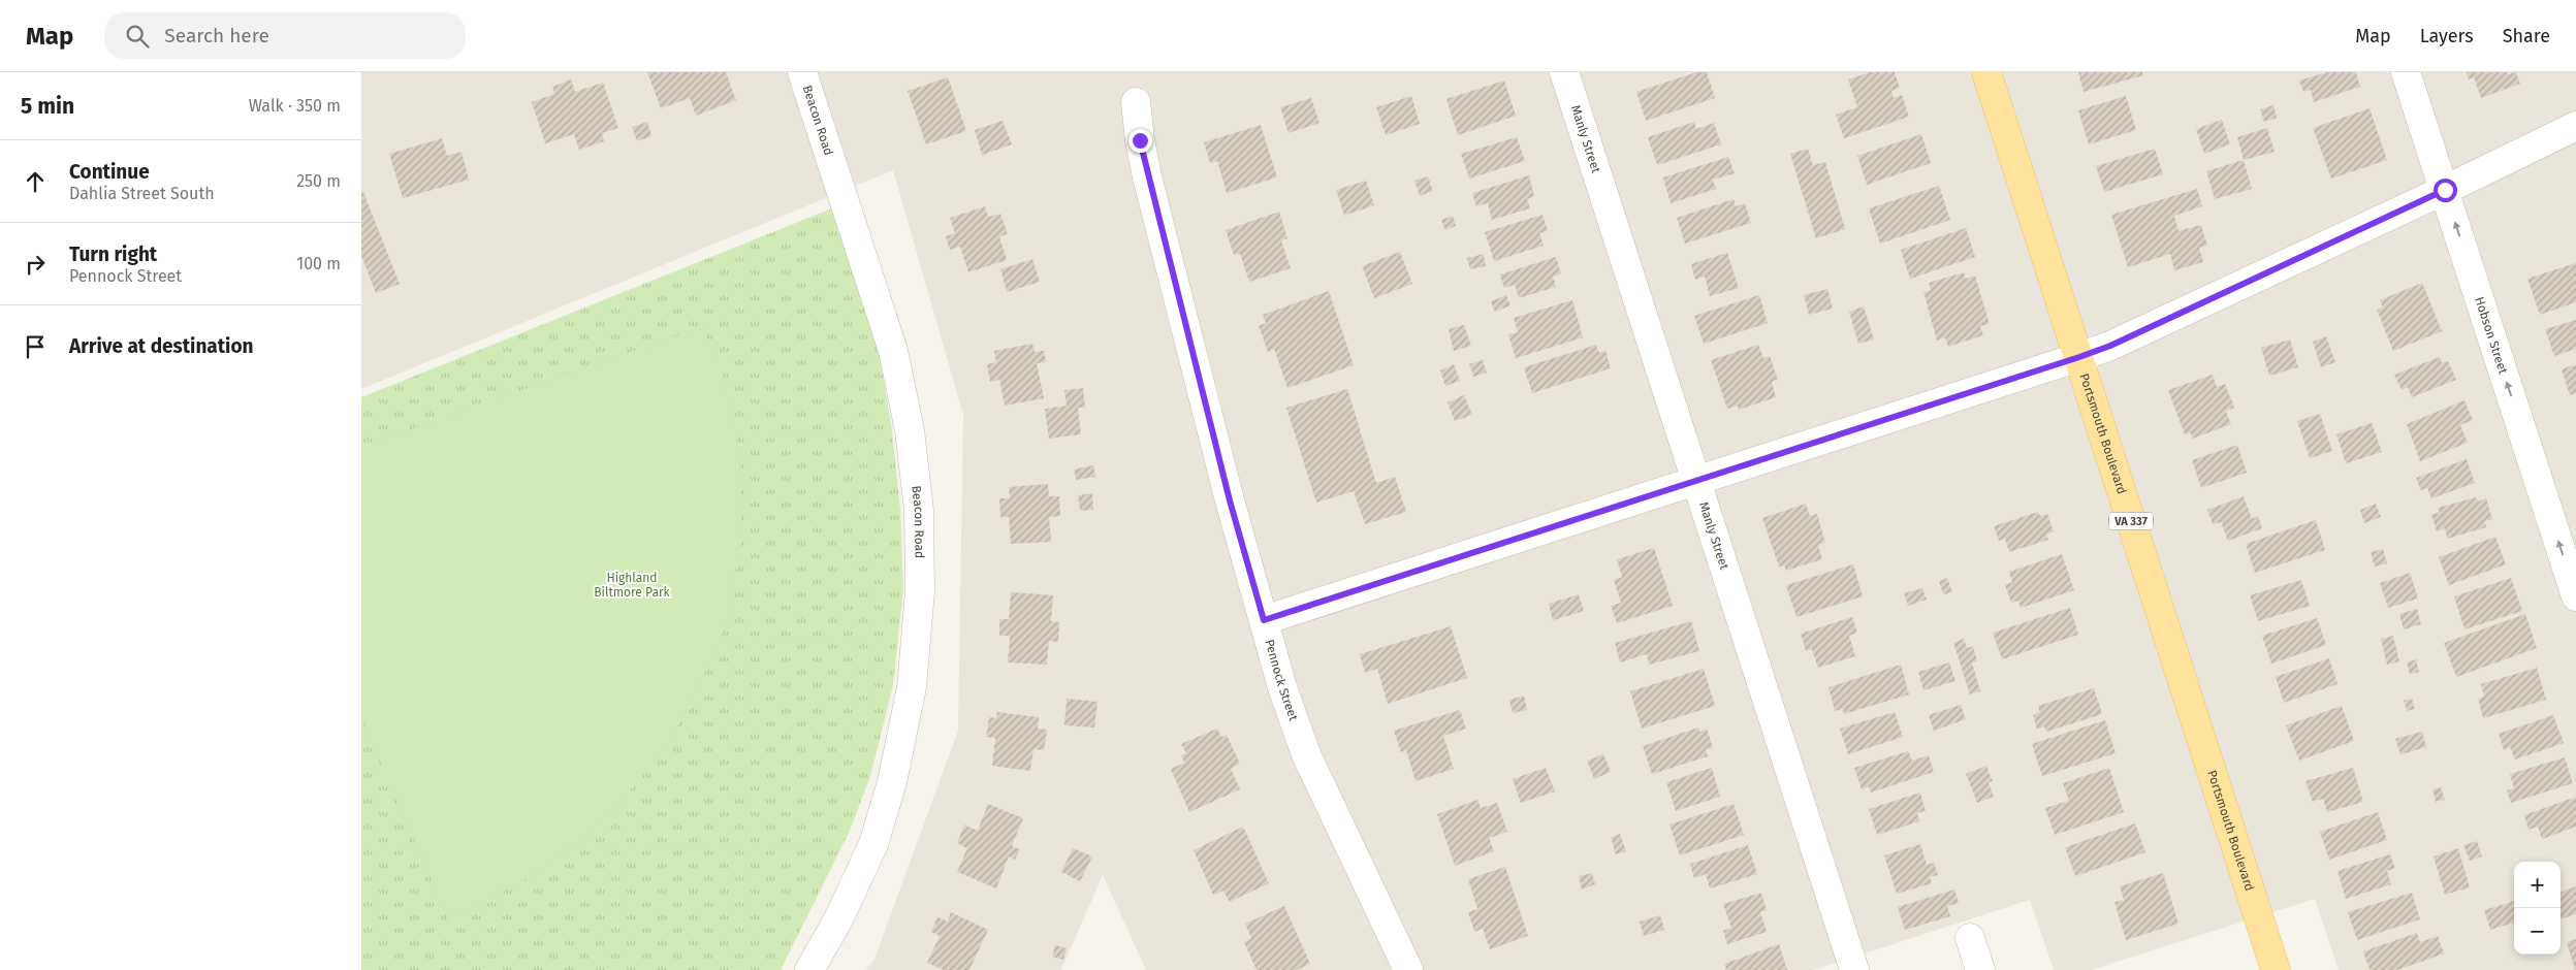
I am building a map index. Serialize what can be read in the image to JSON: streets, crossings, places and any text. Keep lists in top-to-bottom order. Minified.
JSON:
{"streets":{"main road":["Portsmouth Boulevard","VA 337"],"street":["Beacon Road","Manly Street","Hobson Street","Pennock Street"]},"one_way":["Hobson Street"],"parks":["Highland Biltmore Park"],"page":{"header":"Map","search":"Search here","nav":["Map","Layers","Share"],"heading":["5 min","Walk · 350 m"],"list":[["Continue","Dahlia Street South","250 m"],["Turn right","Pennock Street","100 m"],"Arrive at destination"],"map_buttons":["+","−"]}}
